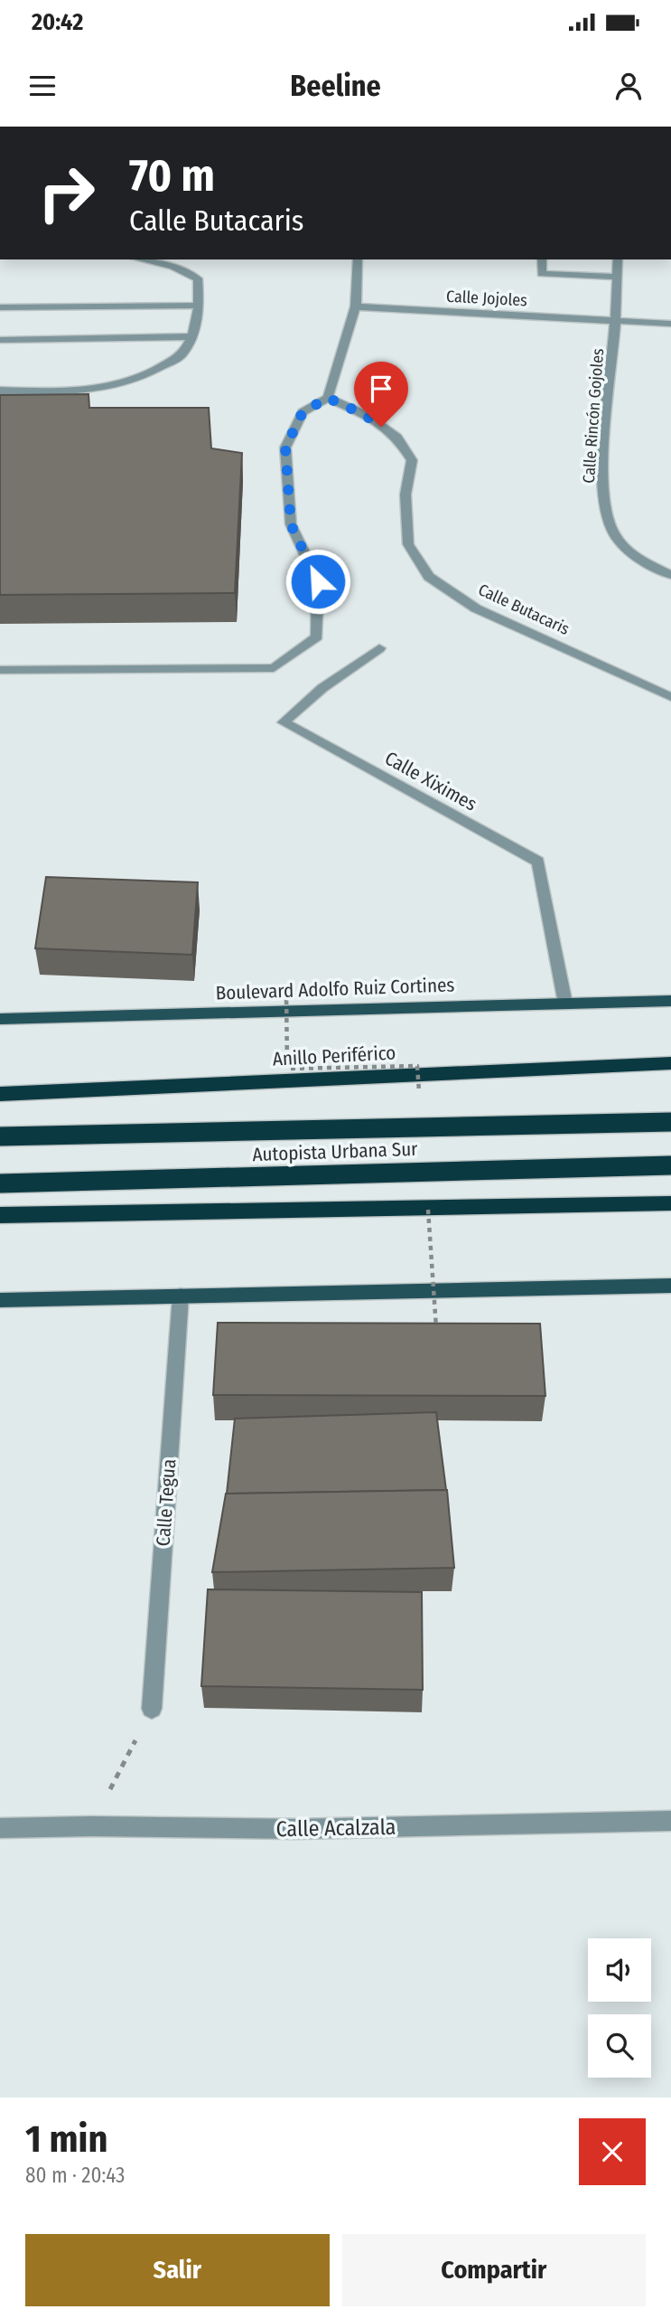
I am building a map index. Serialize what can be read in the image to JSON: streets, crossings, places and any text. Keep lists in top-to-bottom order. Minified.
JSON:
{"streets":{"highway":["Anillo Periférico","Autopista Urbana Sur"],"main road":["Boulevard Adolfo Ruiz Cortines"],"street":["Calle Jojoles","Calle Rincón Gojoles","Calle Butacaris","Calle Xiximes","Calle Tegua","Calle Acalzala"]},"crossings":[["Calle Jojoles","Calle Rincón Gojoles"],["Calle Xiximes","Boulevard Adolfo Ruiz Cortines"]],"page":{"status":"20:42","header":"Beeline","turn":["70 m","Calle Butacaris"],"heading":["1 min","80 m · 20:43"],"buttons":["Salir","Compartir"]}}
